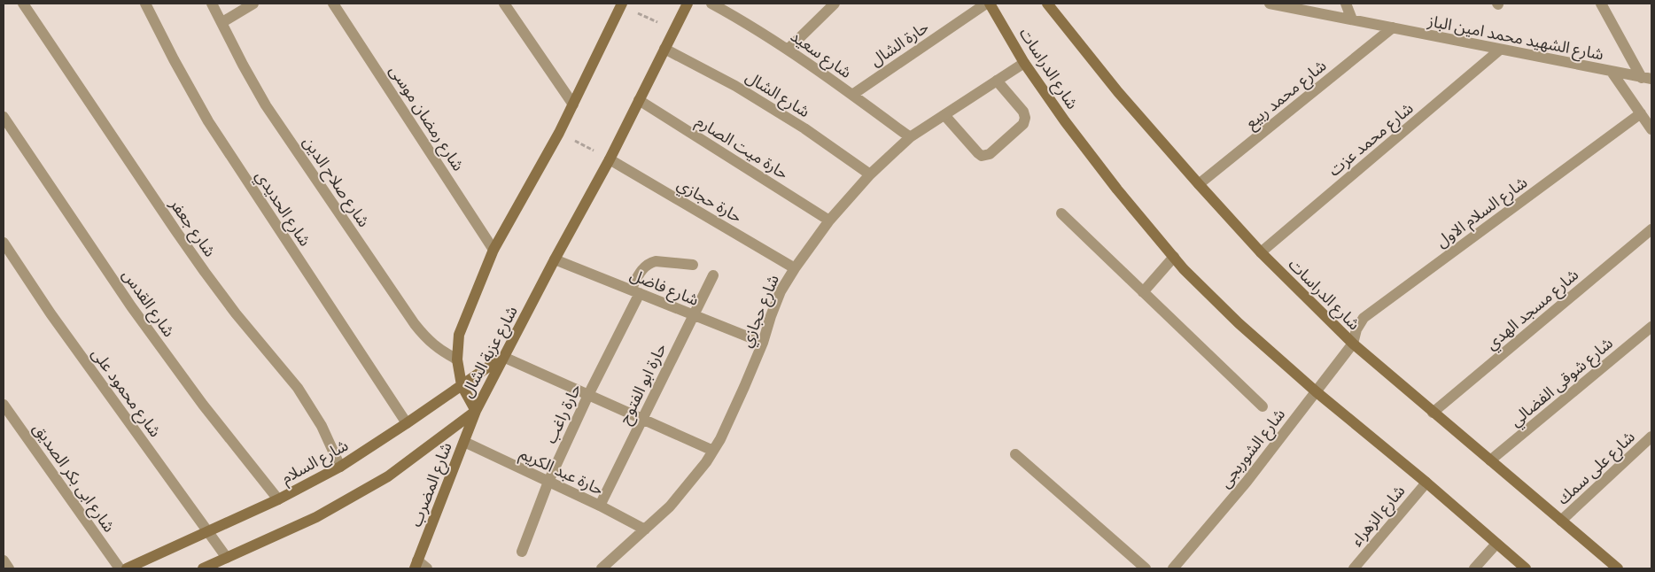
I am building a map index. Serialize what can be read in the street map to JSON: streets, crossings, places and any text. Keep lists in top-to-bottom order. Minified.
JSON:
{"streets":{"street":["شارع الشهيد محمد امين الباز","حارة الشال","شارع سعيد","شارع الدراسات","شارع الشال","شارع محمد ربيع","شارع رمضان موسى","شارع محمد عزت","حارة ميت الصارم","شارع صلاح الدين","حارة حجازي","شارع الحديدي","شارع السلام الاول","شارع جعفر","شارع فاضل","شارع القدس","شارع مسجد الهدي","شارع حجازي","شارع عزبة الشال","شارع شوقى الفضالي","حارة ابو الفتوح","شارع محمود على","حارة راغب","شارع الشوربجى","شارع السلام","شارع على سمك","حارة عبد الكريم","شارع ابى بكر الصديق","شارع المضرب","شارع الزهراء"]},"crossings":[["شارع الشهيد محمد امين الباز","شارع محمد ربيع"],["شارع الشهيد محمد امين الباز","شارع محمد عزت"],["حارة الشال","شارع سعيد"],["شارع سعيد","شارع حجازي"],["شارع الدراسات","شارع محمد ربيع"],["شارع الدراسات","شارع محمد عزت"],["شارع الدراسات","شارع السلام الاول"],["شارع الدراسات","شارع مسجد الهدي"],["شارع الدراسات","شارع حجازي"],["شارع الدراسات","شارع شوقى الفضالي"],["شارع الدراسات","شارع الشوربجى"],["شارع الدراسات","شارع على سمك"],["شارع الدراسات","شارع الزهراء"],["شارع الشال","شارع حجازي"],["شارع الشال","شارع عزبة الشال"],["شارع رمضان موسى","شارع عزبة الشال"],["حارة ميت الصارم","شارع حجازي"],["حارة ميت الصارم","شارع عزبة الشال"],["شارع صلاح الدين","شارع عزبة الشال"],["حارة حجازي","شارع حجازي"],["حارة حجازي","شارع عزبة الشال"],["شارع الحديدي","شارع السلام"],["شارع السلام الاول","شارع الشوربجى"],["شارع جعفر","شارع السلام"],["شارع فاضل","شارع حجازي"],["شارع فاضل","شارع عزبة الشال"],["شارع فاضل","حارة ابو الفتوح"],["شارع فاضل","حارة راغب"],["شارع القدس","شارع السلام"],["شارع حجازي","حارة عبد الكريم"],["شارع عزبة الشال","شارع السلام"],["شارع عزبة الشال","شارع المضرب"],["حارة ابو الفتوح","حارة عبد الكريم"],["شارع محمود على","شارع السلام"],["حارة راغب","حارة عبد الكريم"],["حارة عبد الكريم","شارع المضرب"]]}
